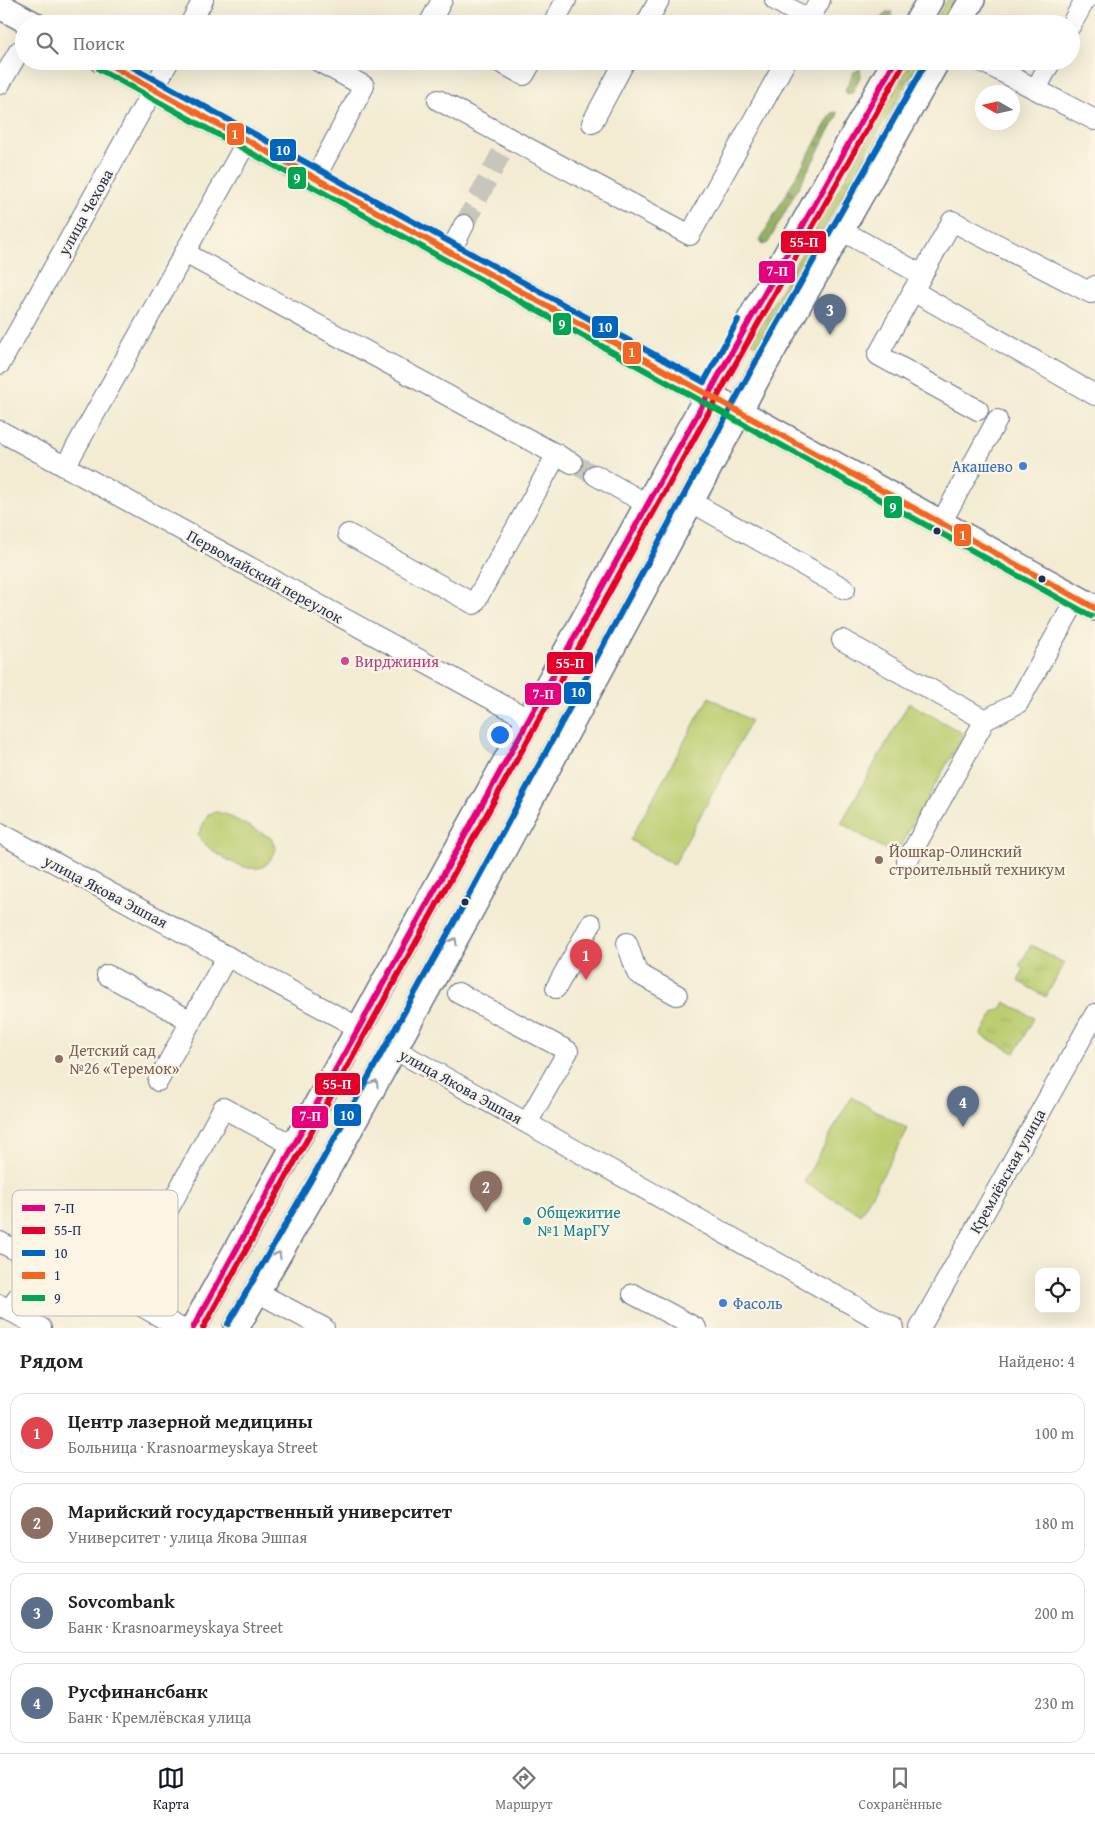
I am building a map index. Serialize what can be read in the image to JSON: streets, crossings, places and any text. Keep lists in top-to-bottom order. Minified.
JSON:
{"streets":{"main road":["улица Якова Эшпая"],"street":["улица Чехова","Первомайский переулок","Кремлёвская улица"]},"places":["Акашево","Вирджиния","Йошкар-Олинский строительный техникум","Детский сад №26 «Теремок»","Общежитие №1 МарГУ","Фасоль"],"lines":["transit line 7-П","transit line 55-П","transit line 10","transit line 1","transit line 9"],"legend":["7-П","55-П","10","1","9"],"north":"left","page":{"search":"Поиск","pins":["3","1","4","2"],"heading":["Рядом","Найдено: 4"],"list":[{"mark":"1","name":"Центр лазерной медицины","note":"Больница · Krasnoarmeyskaya Street","value":"100 m"},{"mark":"2","name":"Марийский государственный университет","note":"Университет · улица Якова Эшпая","value":"180 m"},{"mark":"3","name":"Sovcombank","note":"Банк · Krasnoarmeyskaya Street","value":"200 m"},{"mark":"4","name":"Русфинансбанк","note":"Банк · Кремлёвская улица","value":"230 m"}],"nav":["Карта","Маршрут","Сохранённые"]}}
